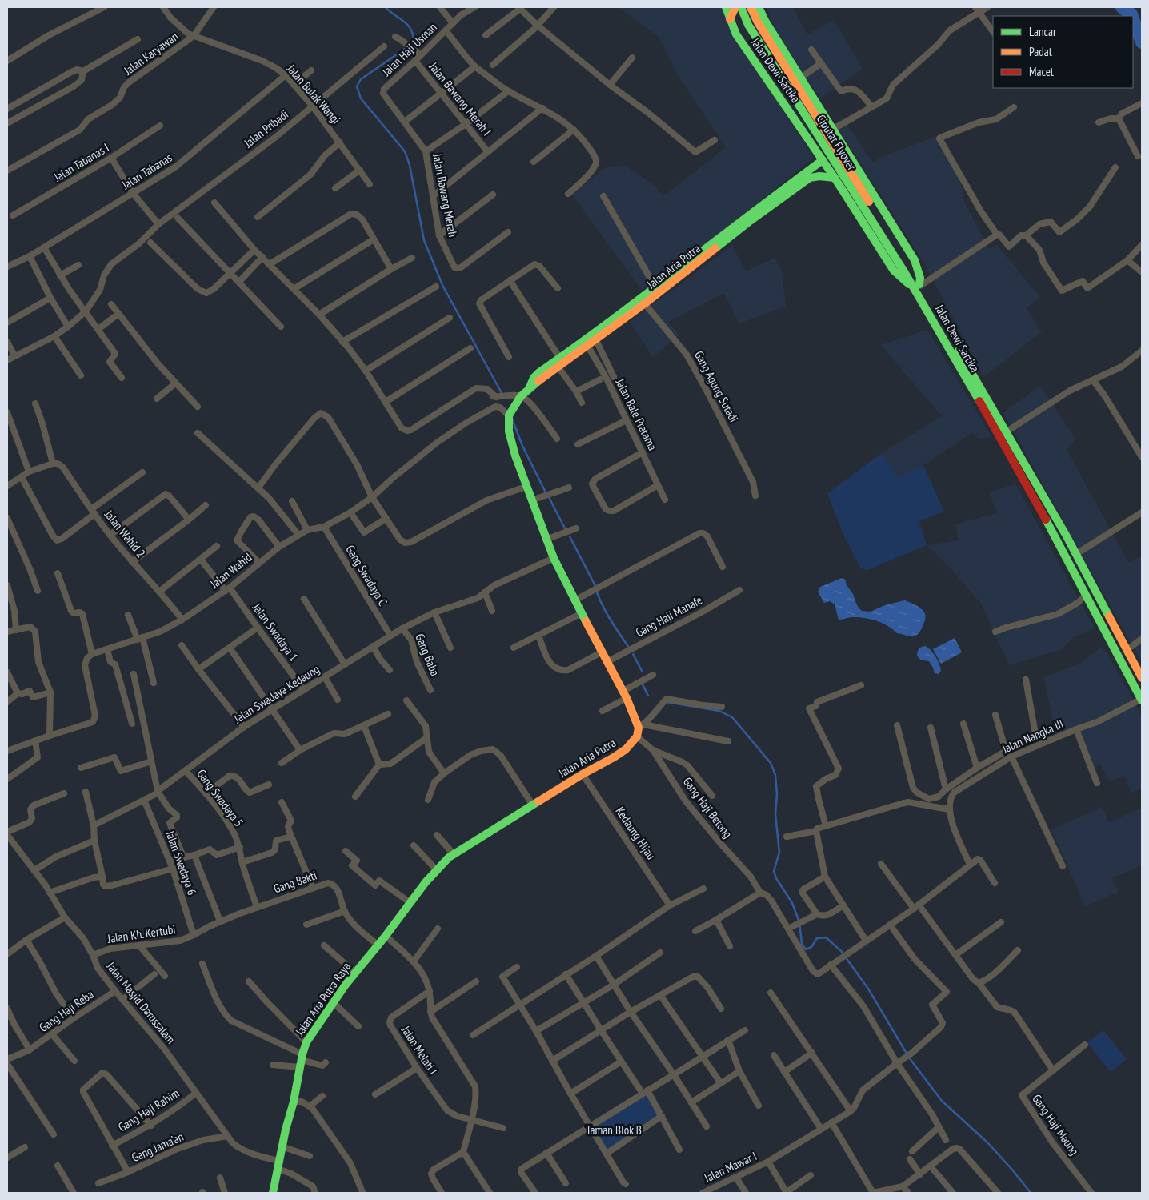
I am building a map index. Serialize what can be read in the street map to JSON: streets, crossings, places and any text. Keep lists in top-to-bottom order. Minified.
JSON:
{"streets":{"main road":["Jalan Dewi Sartika","Ciputat Flyover","Jalan Aria Putra","Jalan Aria Putra Raya"],"street":["Jalan Haji Usman","Jalan Karyawan","Jalan Bulak Wangi","Jalan Bawang Merah I","Jalan Pribadi","Jalan Tabanas I","Jalan Tabanas","Jalan Bawang Merah","Gang Agung Sutadi","Jalan Bale Pratama","Jalan Wahid 2","Jalan Wahid","Gang Swadaya C","Gang Haji Manafe","Jalan Swadaya 1","Gang Baba","Jalan Swadaya Kedaung","Jalan Nangka III","Gang Swadaya 5","Gang Haji Betong","Kedaung Hijau","Jalan Swadaya 6","Gang Bakti","Jalan Kh. Kertubi","Jalan Masjid Darussalam","Gang Haji Reba","Jalan Melati I","Gang Haji Rahim","Gang Haji Maung","Gang Jama’an","Jalan Mawar I"]},"crossings":[["Jalan Haji Usman","Jalan Bawang Merah I"],["Jalan Haji Usman","Jalan Bawang Merah"],["Jalan Karyawan","Jalan Bulak Wangi"],["Jalan Dewi Sartika","Ciputat Flyover"],["Jalan Dewi Sartika","Jalan Aria Putra"],["Jalan Dewi Sartika","Jalan Nangka III"],["Jalan Bulak Wangi","Jalan Pribadi"],["Jalan Bulak Wangi","Jalan Tabanas"],["Jalan Aria Putra","Gang Agung Sutadi"],["Jalan Aria Putra","Jalan Bale Pratama"],["Jalan Aria Putra","Jalan Wahid"],["Jalan Aria Putra","Gang Haji Betong"],["Jalan Aria Putra","Kedaung Hijau"],["Jalan Aria Putra","Jalan Aria Putra Raya"],["Jalan Wahid 2","Jalan Wahid"],["Jalan Wahid","Gang Swadaya C"],["Jalan Wahid","Jalan Swadaya 1"],["Gang Swadaya C","Jalan Swadaya Kedaung"],["Jalan Swadaya 1","Jalan Swadaya Kedaung"],["Gang Baba","Jalan Swadaya Kedaung"],["Jalan Swadaya Kedaung","Gang Swadaya 5"],["Jalan Swadaya Kedaung","Jalan Swadaya 6"],["Gang Swadaya 5","Gang Bakti"],["Jalan Swadaya 6","Gang Bakti"],["Jalan Swadaya 6","Jalan Kh. Kertubi"],["Gang Bakti","Jalan Kh. Kertubi"],["Gang Bakti","Jalan Aria Putra Raya"],["Jalan Kh. Kertubi","Jalan Masjid Darussalam"],["Jalan Aria Putra Raya","Jalan Masjid Darussalam"],["Jalan Masjid Darussalam","Gang Haji Reba"],["Jalan Masjid Darussalam","Gang Haji Rahim"],["Jalan Masjid Darussalam","Gang Jama’an"]],"parks":["Taman Blok B"],"legend":["Lancar","Padat","Macet"]}
